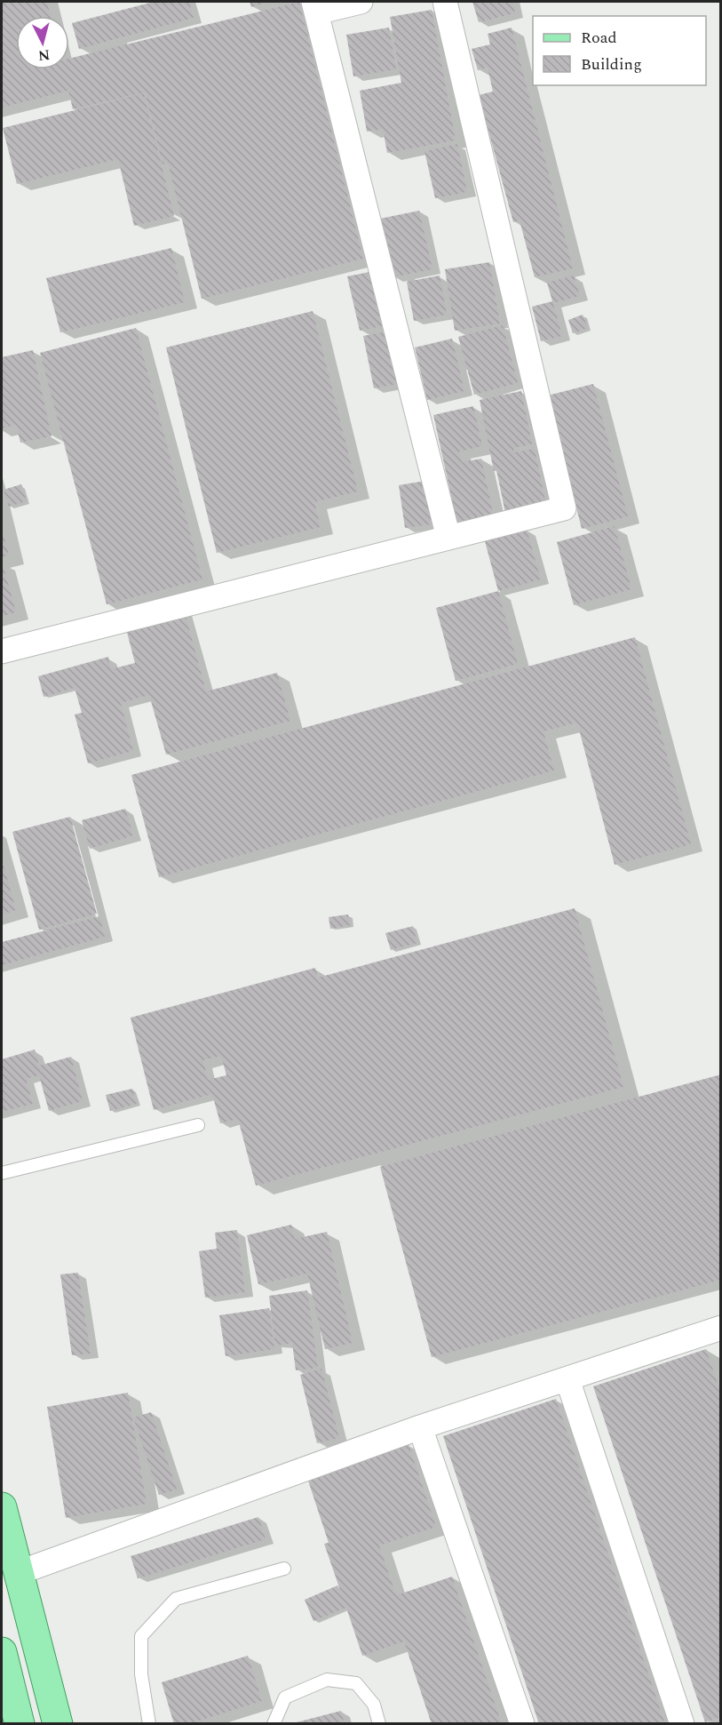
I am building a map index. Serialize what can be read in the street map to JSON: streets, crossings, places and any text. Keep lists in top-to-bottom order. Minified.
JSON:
{"legend":["Road","Building"],"north":"bottom"}
